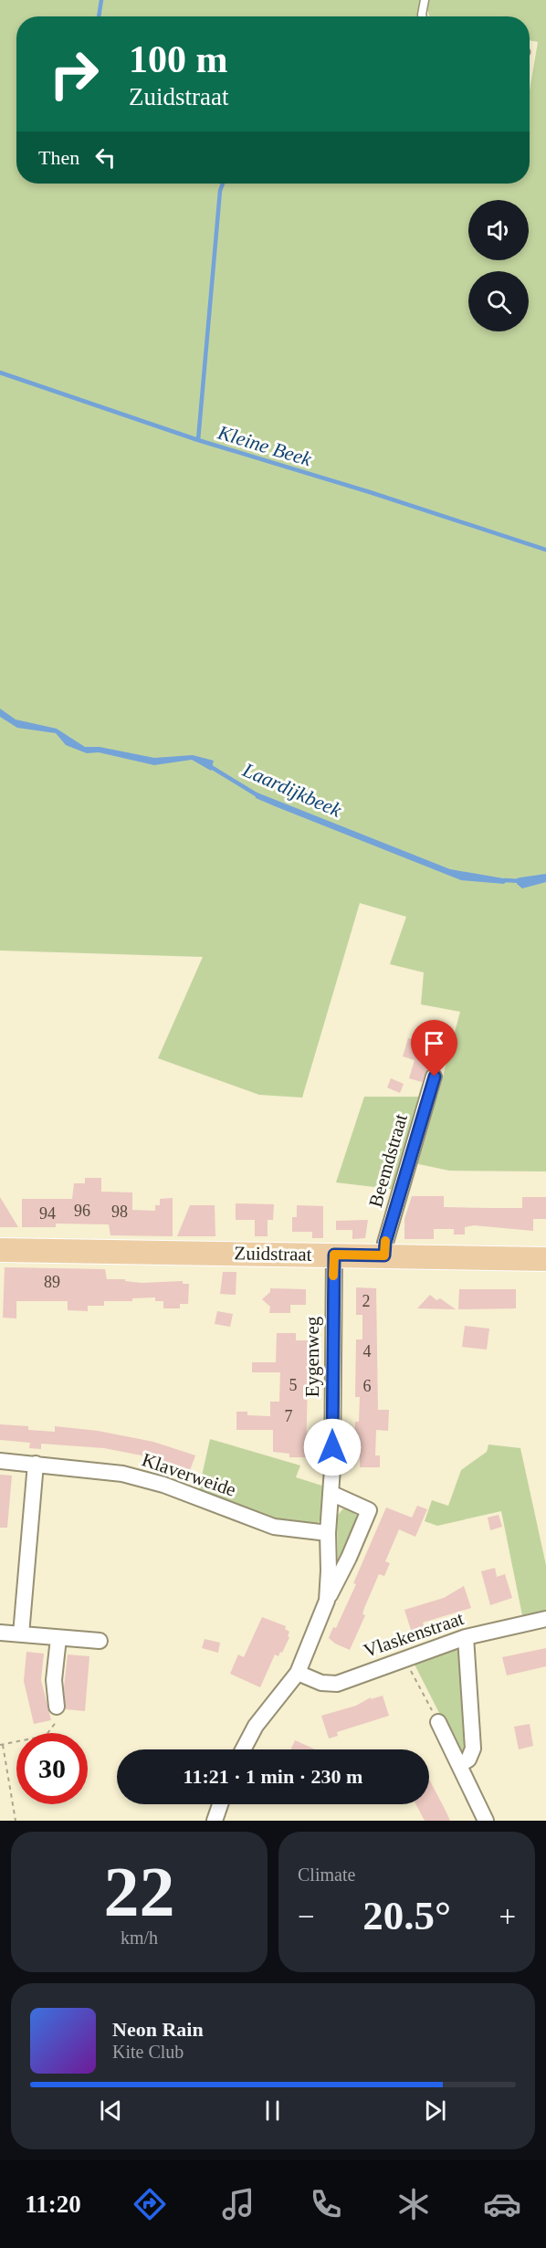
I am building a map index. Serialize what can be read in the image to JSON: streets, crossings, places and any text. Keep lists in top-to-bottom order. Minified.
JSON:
{"streets":{"main road":["Zuidstraat"],"street":["Beemdstraat","Eygenweg","Klaverweide","Vlaskenstraat"]},"crossings":[["Beemdstraat","Zuidstraat"],["Zuidstraat","Eygenweg"],["Eygenweg","Klaverweide"],["Eygenweg","Vlaskenstraat"]],"water":["Kleine Beek","Laardijkbeek"],"house_numbers":["96","98","94","89","2","4","5","6","7"],"page":{"turn":["100 m","Zuidstraat"],"then":"Then","limit":"30","trip":"11:21 · 1 min · 230 m","tile":[["22","km/h"],"Climate"],"heat":["−","20.5°","+"],"song":["Neon Rain","Kite Club"],"tabs":"11:20"}}
